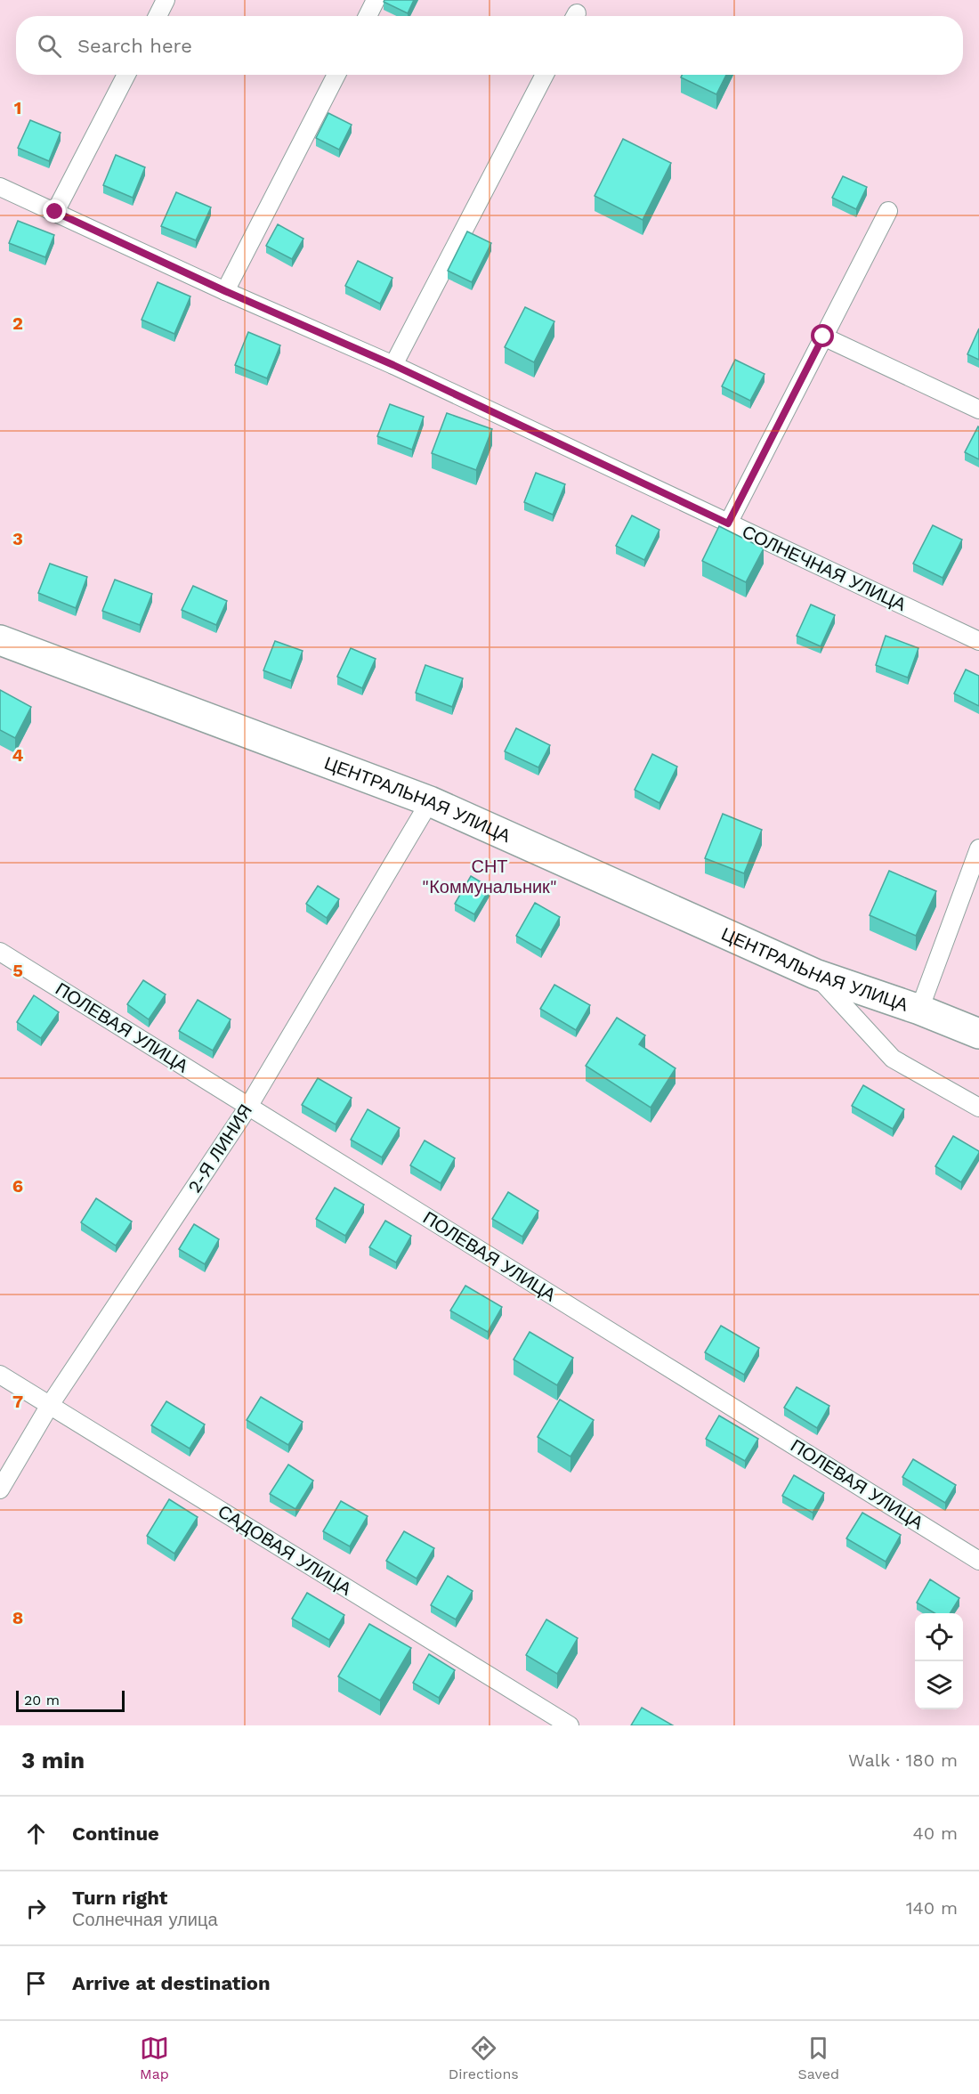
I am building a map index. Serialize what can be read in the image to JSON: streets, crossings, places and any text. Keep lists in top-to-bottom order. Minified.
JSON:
{"streets":{"street":["ЦЕНТРАЛЬНАЯ УЛИЦА"],"lane":["СОЛНЕЧНАЯ УЛИЦА","ПОЛЕВАЯ УЛИЦА","2-Я ЛИНИЯ","САДОВАЯ УЛИЦА"]},"crossings":[["ЦЕНТРАЛЬНАЯ УЛИЦА","2-Я ЛИНИЯ"],["ПОЛЕВАЯ УЛИЦА","2-Я ЛИНИЯ"],["2-Я ЛИНИЯ","САДОВАЯ УЛИЦА"]],"parks":["СНТ \"Коммунальник\""],"scale_bar":"20 m","page":{"search":"Search here","scale":"20 m","heading":["3 min","Walk · 180 m"],"list":[["Continue","40 m"],["Turn right","Солнечная улица","140 m"],"Arrive at destination"],"nav":["Map","Directions","Saved"]},"grid":{"rows":["1","2","3","4","5","6","7","8"]}}
